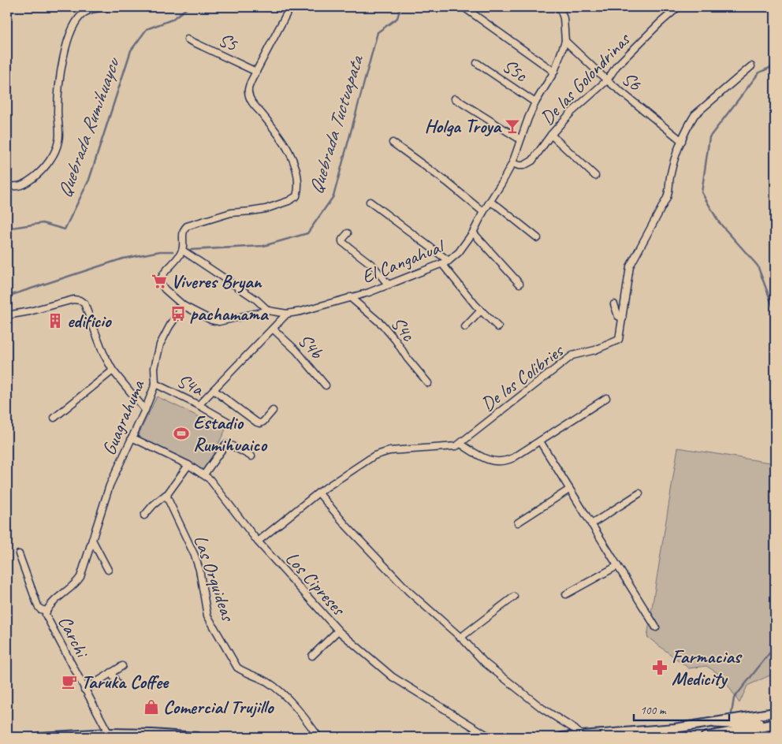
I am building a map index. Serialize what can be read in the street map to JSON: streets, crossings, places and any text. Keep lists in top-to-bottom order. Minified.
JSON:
{"streets":{"street":["S5","S5c","De las Golondrinas","S6","El Cangahual","S4c","S4b","De los Colibries","S4a","Guagrahuma","Las Orquideas","Los Cipreses","Carchi"]},"crossings":[["S5c","El Cangahual"],["De las Golondrinas","S6"],["De las Golondrinas","El Cangahual"],["S6","El Cangahual"],["S6","De los Colibries"],["El Cangahual","S4c"],["El Cangahual","Guagrahuma"],["De los Colibries","Los Cipreses"],["S4a","Guagrahuma"],["Guagrahuma","Los Cipreses"],["Guagrahuma","Carchi"]],"water":["Quebrada Tuctuapata","Quebrada Rumihuaycu"],"places":{"bar":["Holga Troya"],"supermarket":["Viveres Bryan"],"bus stop":["pachamama"],"building":["edificio"],"sports":["Estadio Rumihuaico"],"pharmacy":["Farmacias Medicity"],"cafe":["Taruka Coffee"],"shop":["Comercial Trujillo"]},"scale_bar":"100 m"}
